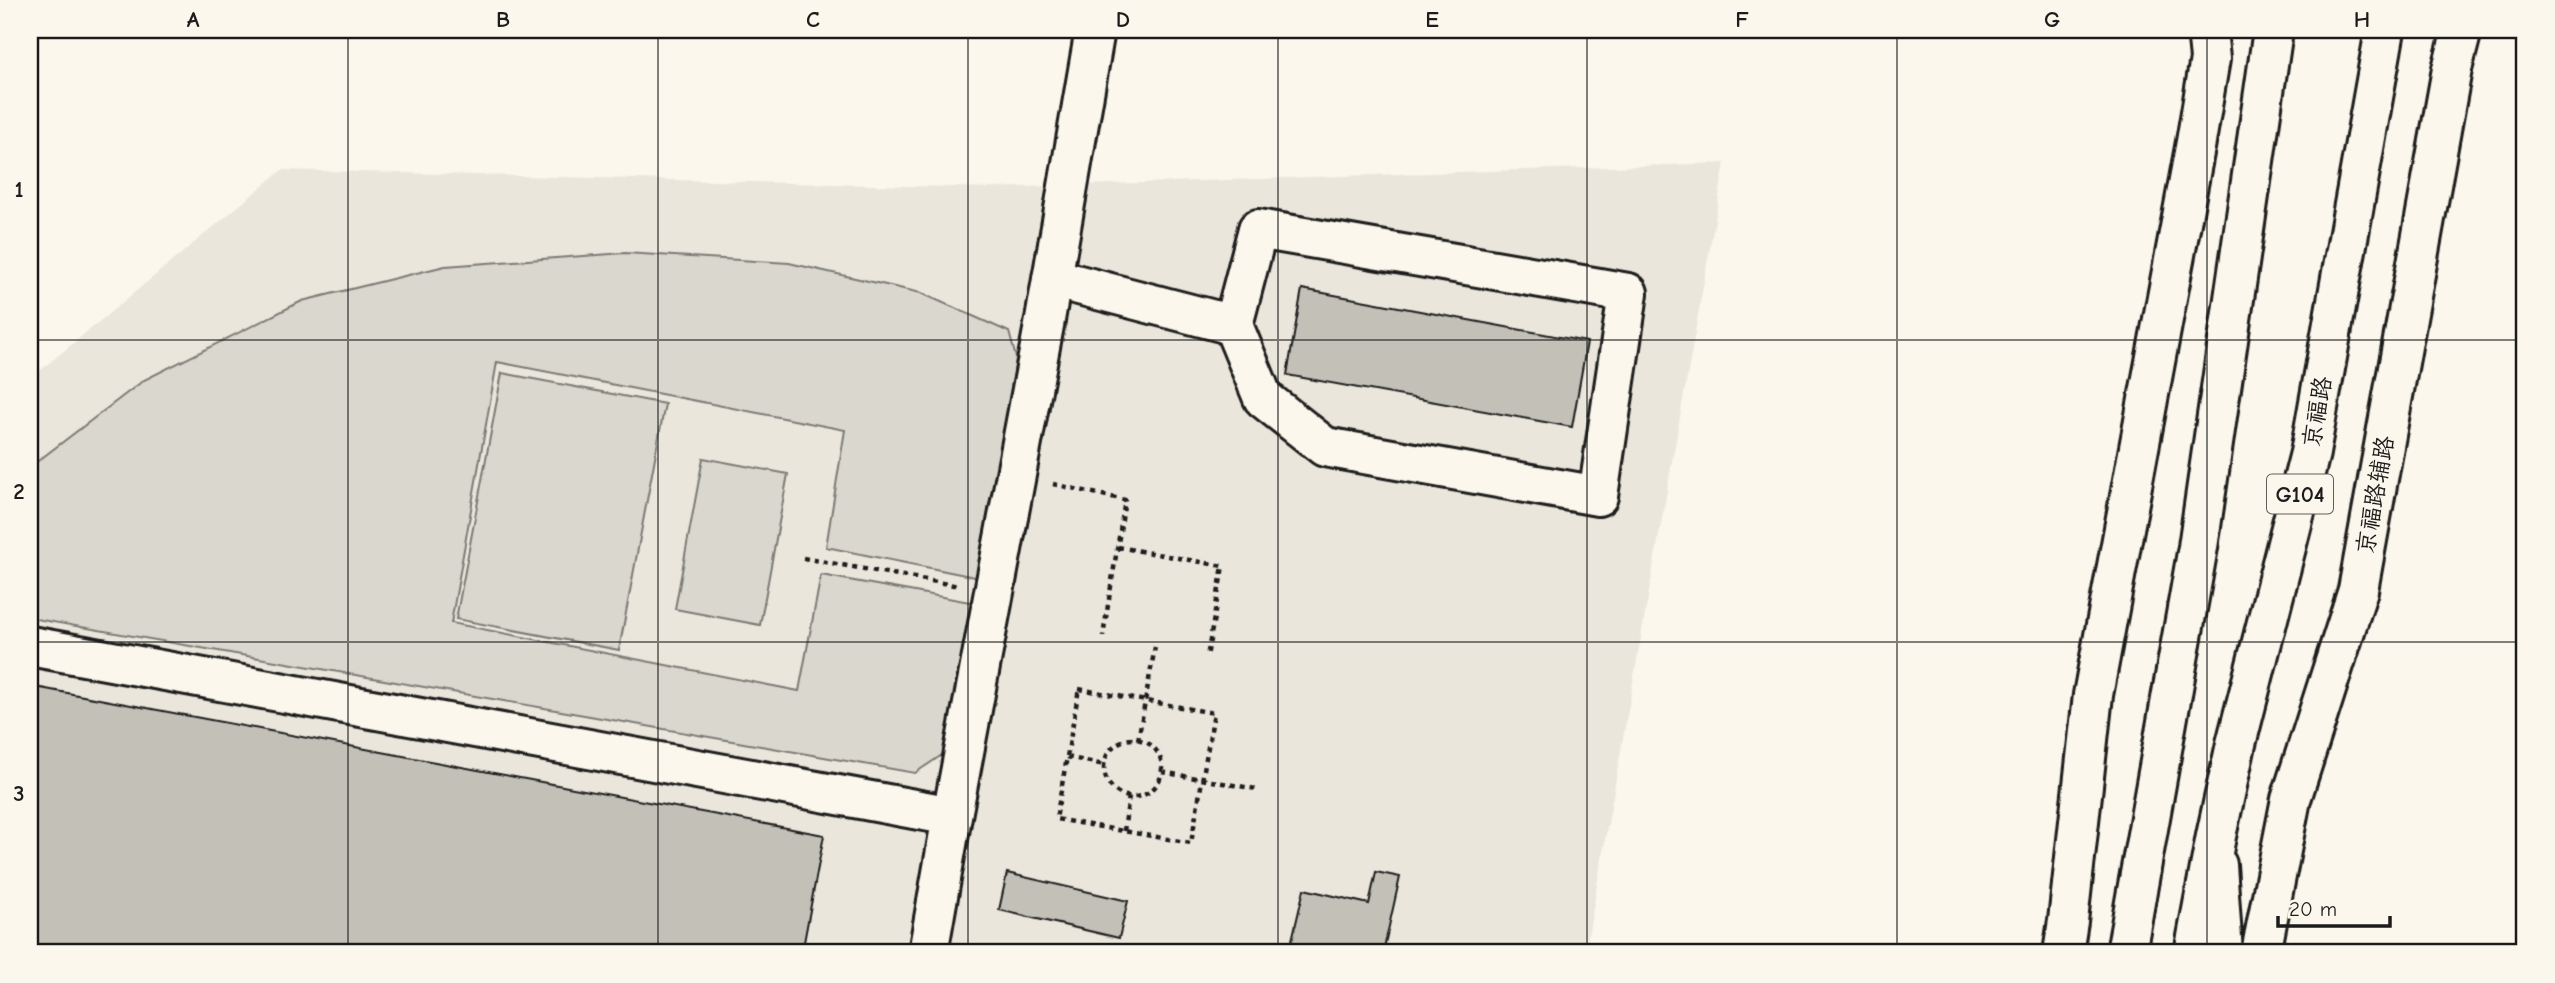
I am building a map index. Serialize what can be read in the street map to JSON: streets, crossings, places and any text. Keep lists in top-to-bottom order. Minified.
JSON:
{"streets":{"main road":["京福路","G104","京福路辅路"]},"scale_bar":"20 m","grid":{"columns":["A","B","C","D","E","F","G","H"],"rows":["1","2","3"]}}
